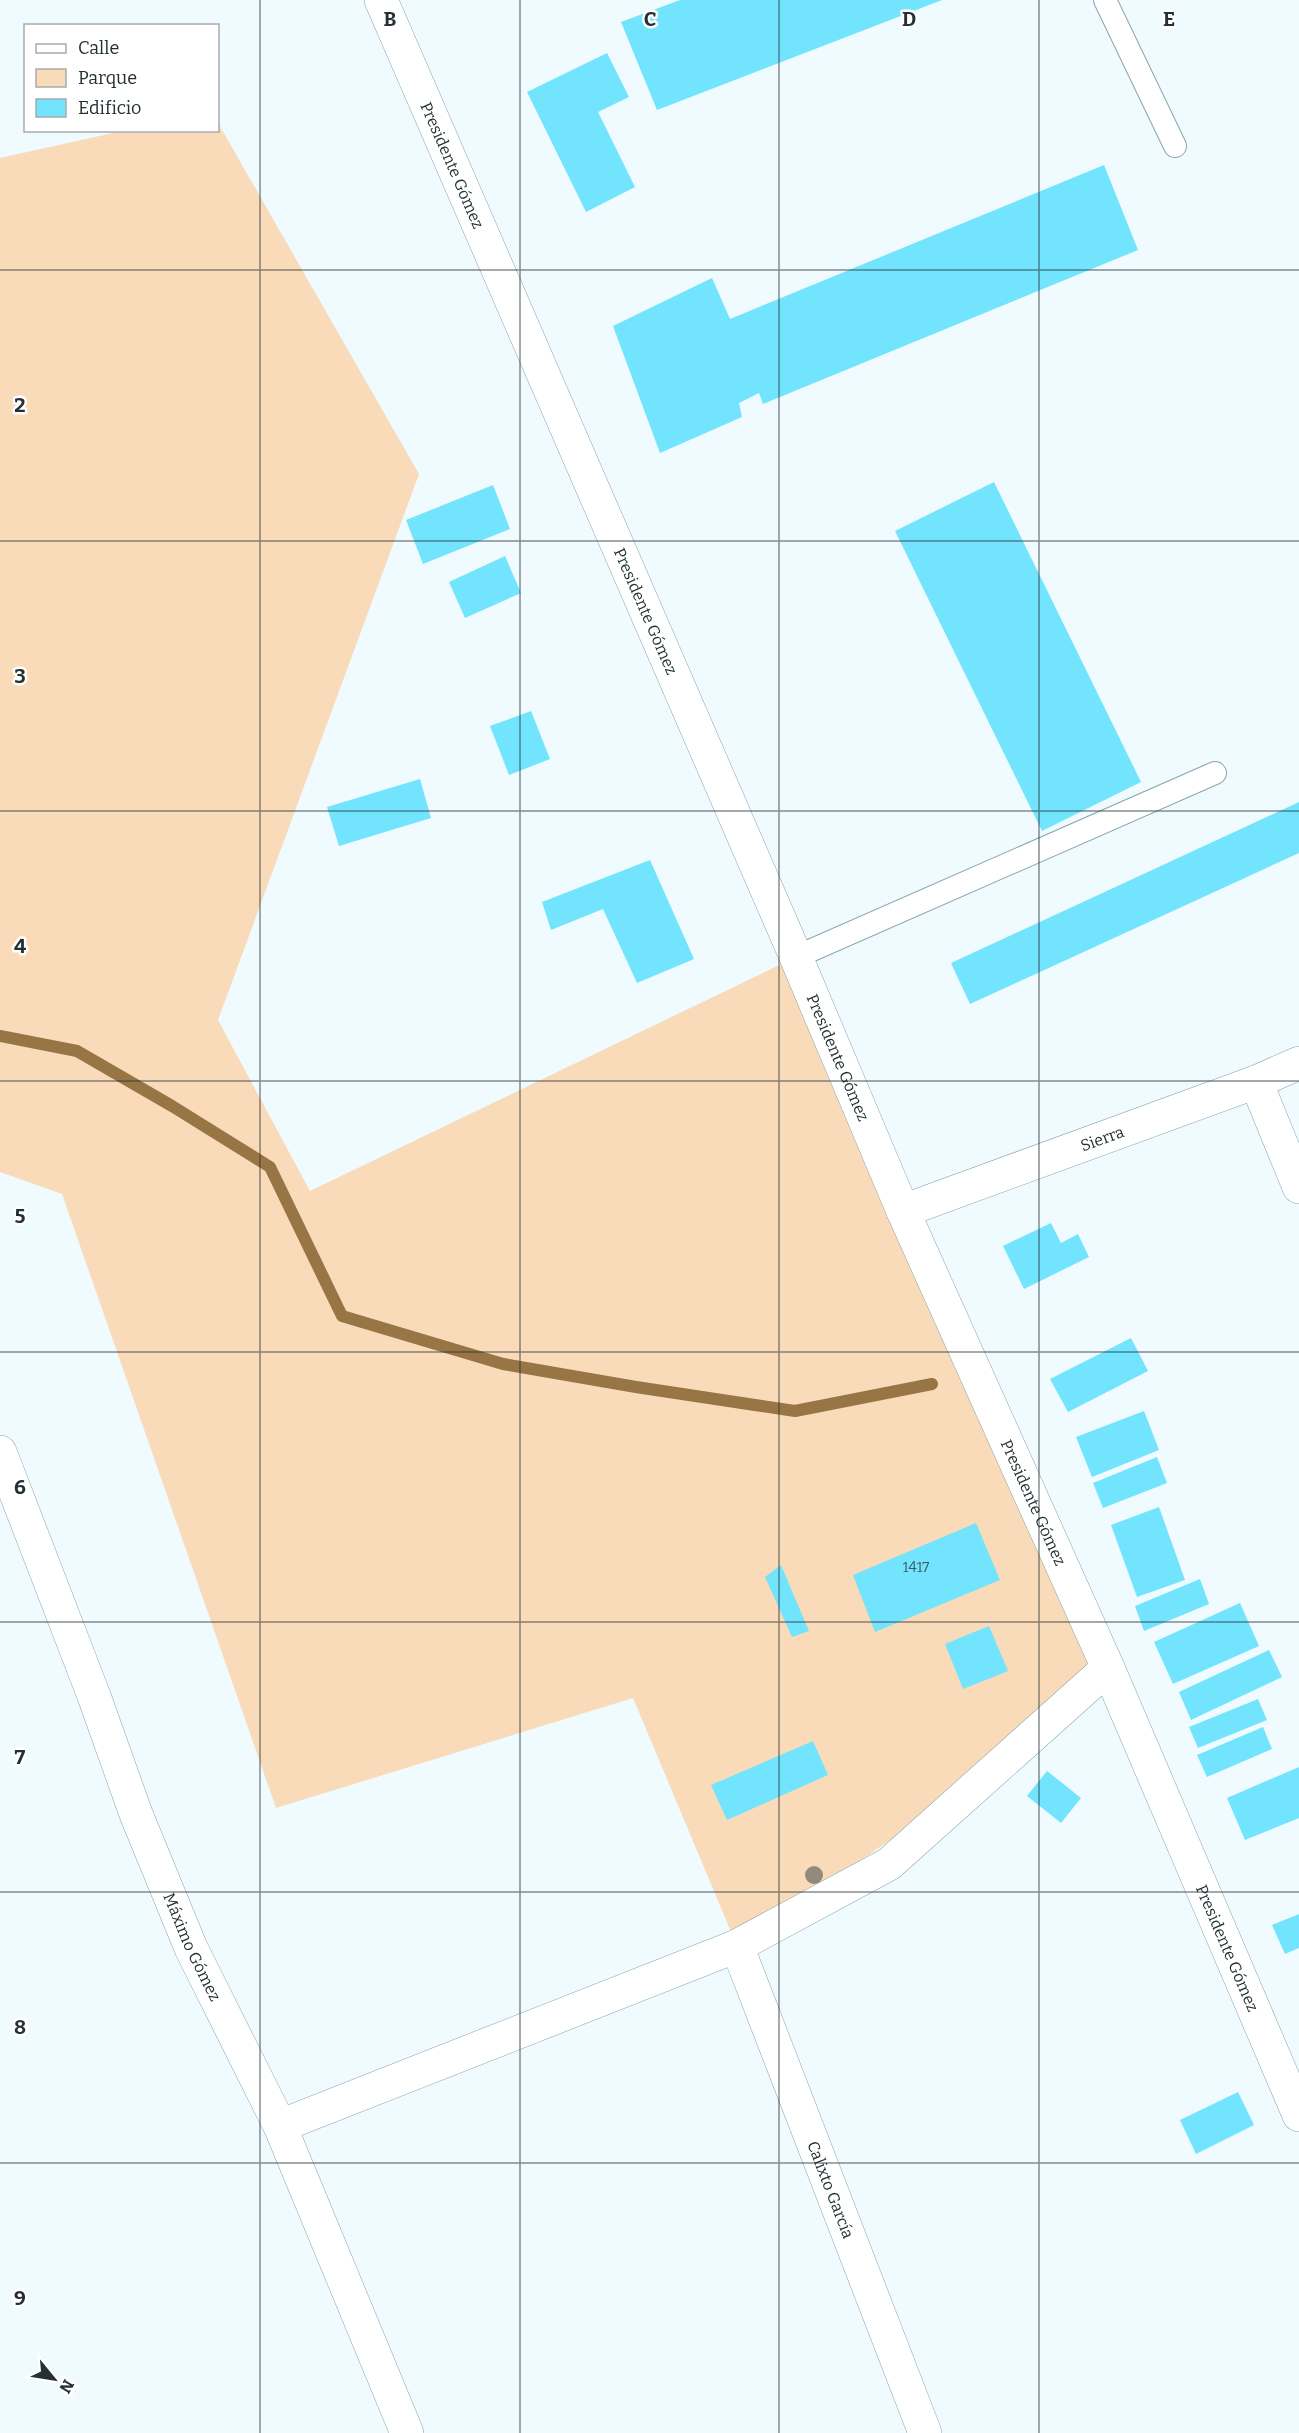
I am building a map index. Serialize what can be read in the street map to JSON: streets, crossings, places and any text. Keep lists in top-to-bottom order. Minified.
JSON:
{"streets":{"street":["Presidente Gómez","Sierra","Máximo Gómez","Calixto García"]},"crossings":[["Presidente Gómez","Sierra"]],"house_numbers":["1417"],"legend":["Calle","Parque","Edificio"],"north":"bottom right","grid":{"columns":["B","C","D","E"],"rows":["2","3","4","5","6","7","8","9"]}}
